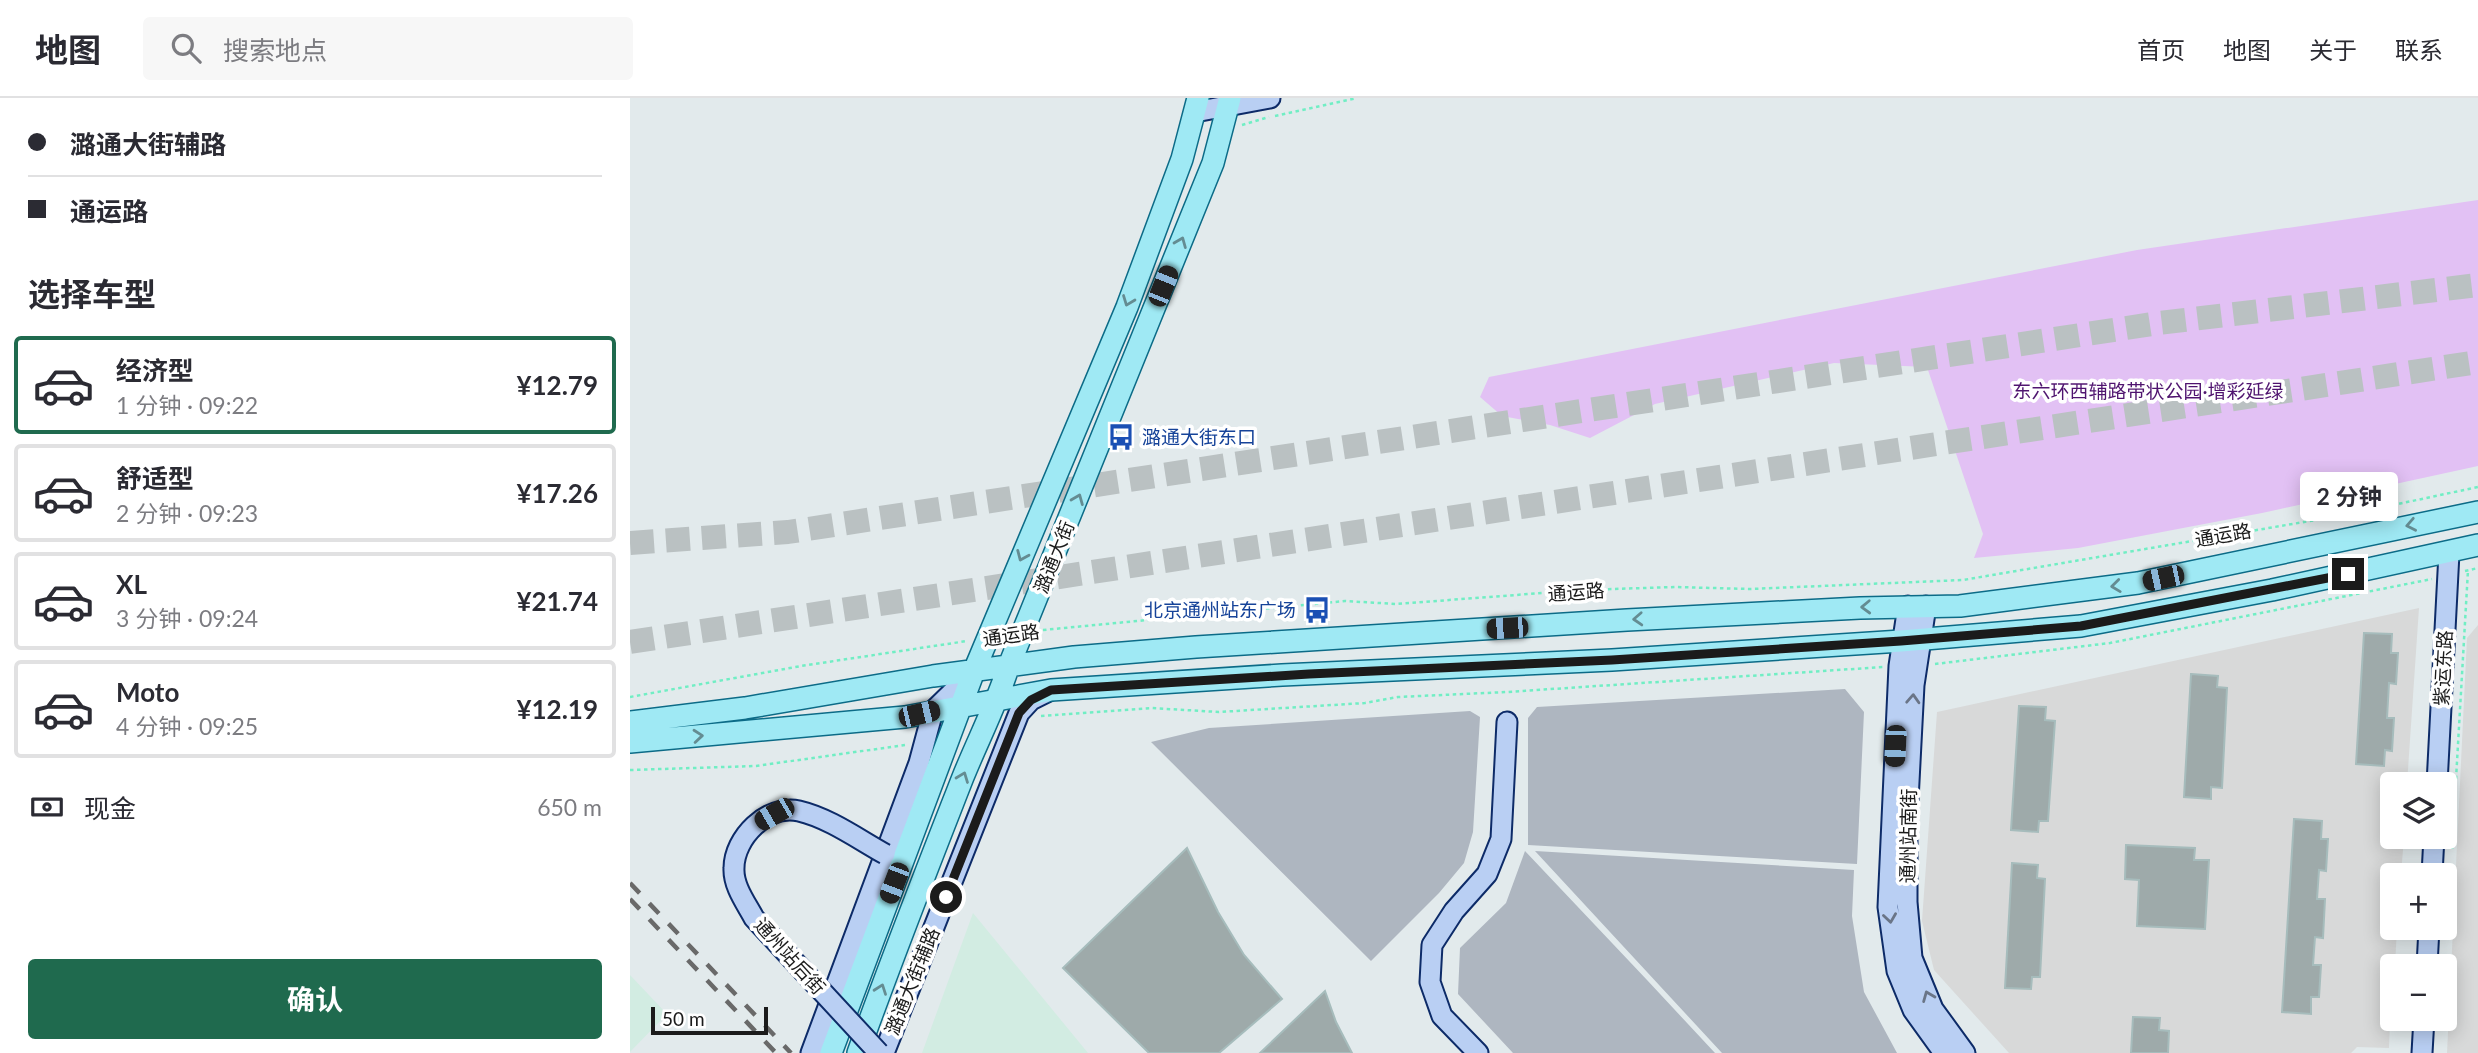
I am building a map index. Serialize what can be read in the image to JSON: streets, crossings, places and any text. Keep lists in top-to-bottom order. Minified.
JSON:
{"streets":{"main road":["通运路","潞通大街"],"street":["紫运东路","通州站南街","通州站后街","潞通大街辅路"]},"crossings":[["通运路","潞通大街"],["通运路","通州站南街"],["通州站后街","潞通大街辅路"]],"parks":["东六环西辅路带状公园·增彩延绿"],"places":{"bus stop":["潞通大街东口","北京通州站东广场"]},"scale_bar":"50 m","page":{"header":"地图","search":"搜索地点","nav":["首页","地图","关于","联系"],"banner":["潞通大街辅路","通运路"],"heading":"选择车型","list":[{"name":"经济型","note":"1 分钟 · 09:22","value":"¥12.79"},{"name":"舒适型","note":"2 分钟 · 09:23","value":"¥17.26"},{"name":"XL","note":"3 分钟 · 09:24","value":"¥21.74"},{"name":"Moto","note":"4 分钟 · 09:25","value":"¥12.19"}],"bubble":"2 分钟","pay":["现金","650 m"],"map_buttons":["+","−"],"buttons":"确认","scale":"50 m"}}
